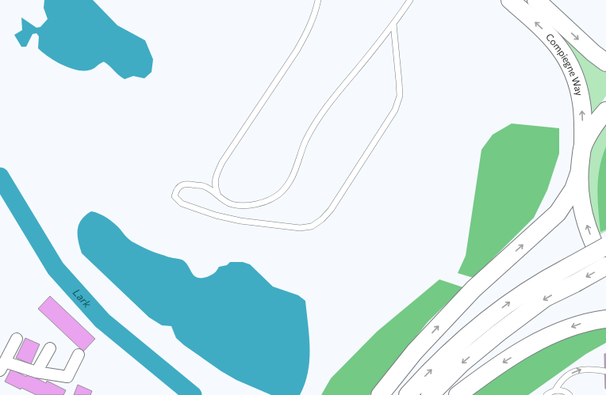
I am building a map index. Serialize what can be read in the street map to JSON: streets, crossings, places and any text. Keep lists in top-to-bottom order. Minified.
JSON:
{"streets":{"highway":["Compiegne Way"]},"water":["Lark"]}
